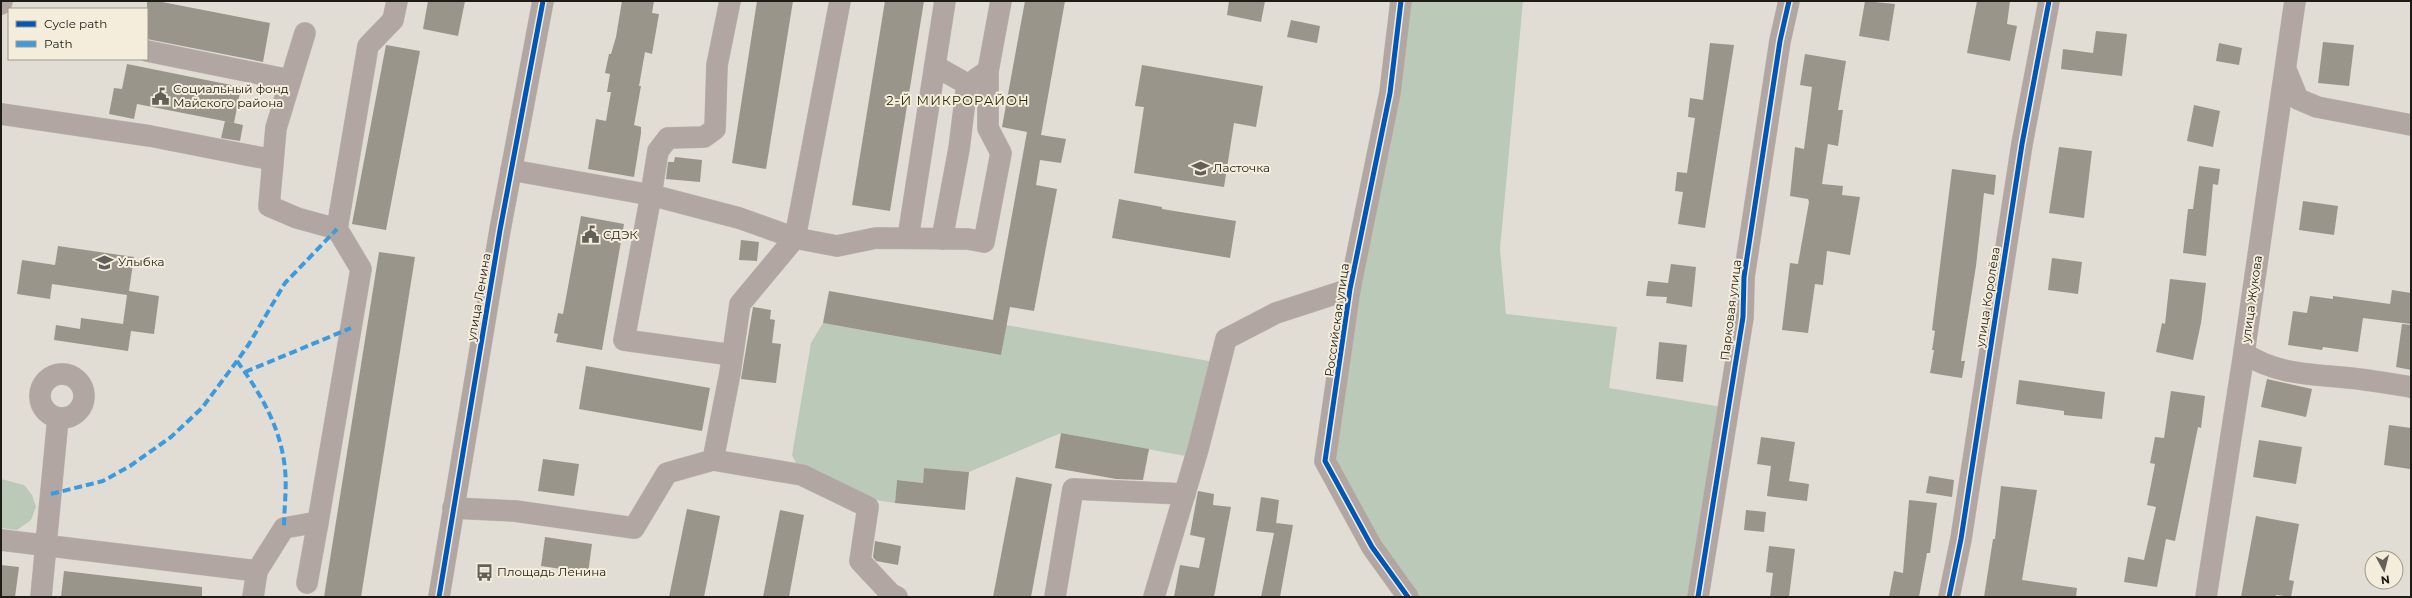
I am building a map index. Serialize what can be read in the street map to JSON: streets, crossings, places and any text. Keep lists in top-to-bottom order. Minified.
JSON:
{"streets":{"street":["улица Ленина","улица Королёва","улица Жукова","Парковая улица","Российская улица"]},"districts":["2-Й МИКРОРАЙОН"],"places":{"public building":["Социальный фонд Майского района","СДЭК"],"school or university":["Ласточка","Улыбка"],"bus stop":["Площадь Ленина"]},"legend":["Cycle path","Path"],"north":"bottom"}
